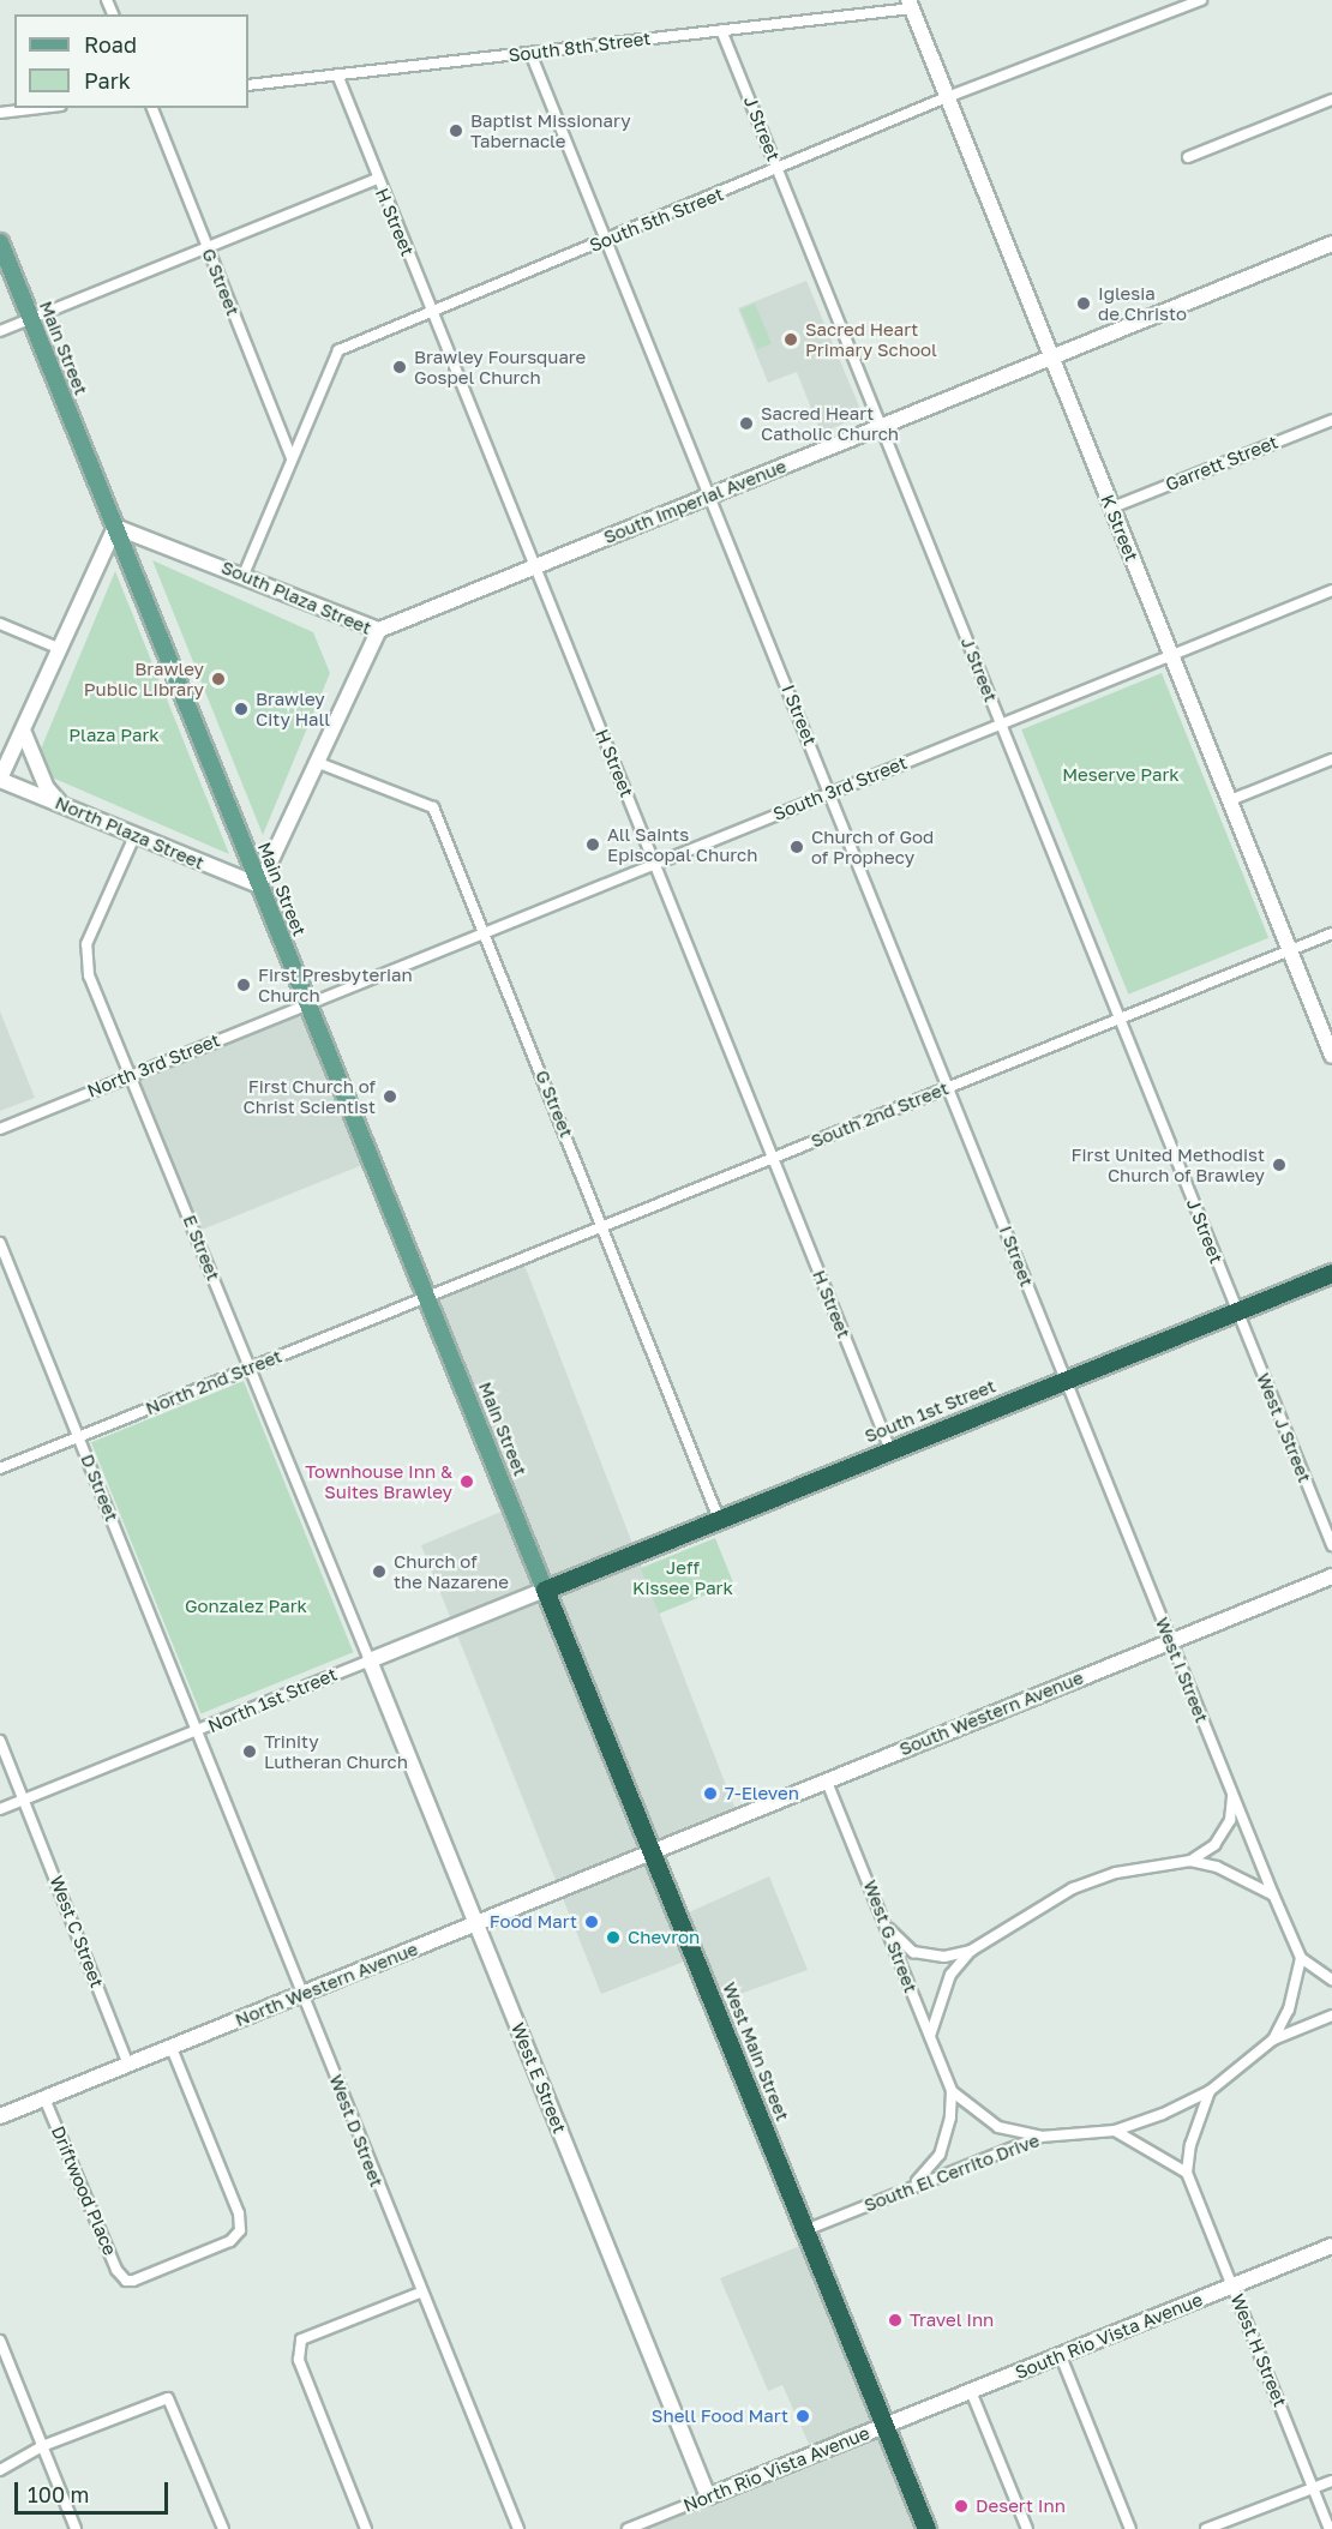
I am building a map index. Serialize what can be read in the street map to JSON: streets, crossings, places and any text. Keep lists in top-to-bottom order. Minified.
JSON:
{"streets":{"highway":["South 1st Street","West Main Street"],"main road":["Main Street"],"street":["South 8th Street","J Street","South 5th Street","H Street","G Street","Garrett Street","South Imperial Avenue","K Street","South Plaza Street","I Street","South 3rd Street","North Plaza Street","North 3rd Street","South 2nd Street","E Street","North 2nd Street","West J Street","D Street","West I Street","North 1st Street","South Western Avenue","West C Street","West G Street","North Western Avenue","West E Street","West D Street","South El Cerrito Drive","Driftwood Place","South Rio Vista Avenue","West H Street","North Rio Vista Avenue"]},"crossings":[["South 8th Street","J Street"],["South 8th Street","H Street"],["South 8th Street","K Street"],["South 8th Street","I Street"],["J Street","South 5th Street"],["J Street","South Imperial Avenue"],["J Street","South 3rd Street"],["J Street","South 2nd Street"],["J Street","South 1st Street"],["J Street","West J Street"],["South 5th Street","H Street"],["South 5th Street","G Street"],["South 5th Street","K Street"],["South 5th Street","South Plaza Street"],["South 5th Street","I Street"],["H Street","South Imperial Avenue"],["H Street","South 3rd Street"],["H Street","South 2nd Street"],["H Street","South 1st Street"],["G Street","South Plaza Street"],["G Street","South 3rd Street"],["G Street","South 2nd Street"],["G Street","South 1st Street"],["Main Street","South Plaza Street"],["Main Street","South 3rd Street"],["Main Street","North Plaza Street"],["Main Street","North 3rd Street"],["Main Street","South 2nd Street"],["Main Street","North 2nd Street"],["Main Street","South 1st Street"],["Main Street","North 1st Street"],["Main Street","West Main Street"],["Garrett Street","K Street"],["South Imperial Avenue","K Street"],["South Imperial Avenue","South Plaza Street"],["South Imperial Avenue","I Street"],["K Street","South 3rd Street"],["K Street","South 2nd Street"],["South Plaza Street","North Plaza Street"],["I Street","South 3rd Street"],["I Street","South 2nd Street"],["I Street","South 1st Street"],["I Street","West I Street"],["South 3rd Street","North 3rd Street"],["North Plaza Street","E Street"],["North 3rd Street","E Street"],["South 2nd Street","North 2nd Street"],["E Street","North 2nd Street"],["E Street","North 1st Street"],["E Street","West E Street"],["North 2nd Street","D Street"],["South 1st Street","West J Street"],["South 1st Street","West I Street"],["South 1st Street","North 1st Street"],["South 1st Street","West Main Street"],["D Street","North 1st Street"],["D Street","West D Street"],["West I Street","South Western Avenue"],["North 1st Street","West C Street"],["North 1st Street","West Main Street"],["North 1st Street","West E Street"],["North 1st Street","West D Street"],["South Western Avenue","West G Street"],["South Western Avenue","North Western Avenue"],["South Western Avenue","West Main Street"],["West C Street","North Western Avenue"],["West G Street","South El Cerrito Drive"],["North Western Avenue","West Main Street"],["North Western Avenue","West E Street"],["North Western Avenue","West D Street"],["North Western Avenue","Driftwood Place"],["West Main Street","South El Cerrito Drive"],["West Main Street","South Rio Vista Avenue"],["West Main Street","North Rio Vista Avenue"],["West E Street","North Rio Vista Avenue"],["South Rio Vista Avenue","West H Street"],["South Rio Vista Avenue","North Rio Vista Avenue"]],"parks":["Plaza Park","Meserve Park","Jeff Kissee Park","Gonzalez Park"],"places":["Baptist Missionary Tabernacle","Iglesia de Christo","Sacred Heart Primary School","Brawley Foursquare Gospel Church","Sacred Heart Catholic Church","Brawley Public LIbrary","Brawley City Hall","All Saints Episcopal Church","Church of God of Prophecy","First Presbyterian Church","First Church of Christ Scientist","First United Methodist Church of Brawley","Townhouse Inn & Suites Brawley","Church of the Nazarene","Trinity Lutheran Church","7-Eleven","Food Mart","Chevron","Travel Inn","Shell Food Mart","Desert Inn"],"legend":["Road","Park"],"scale_bar":"100 m"}
